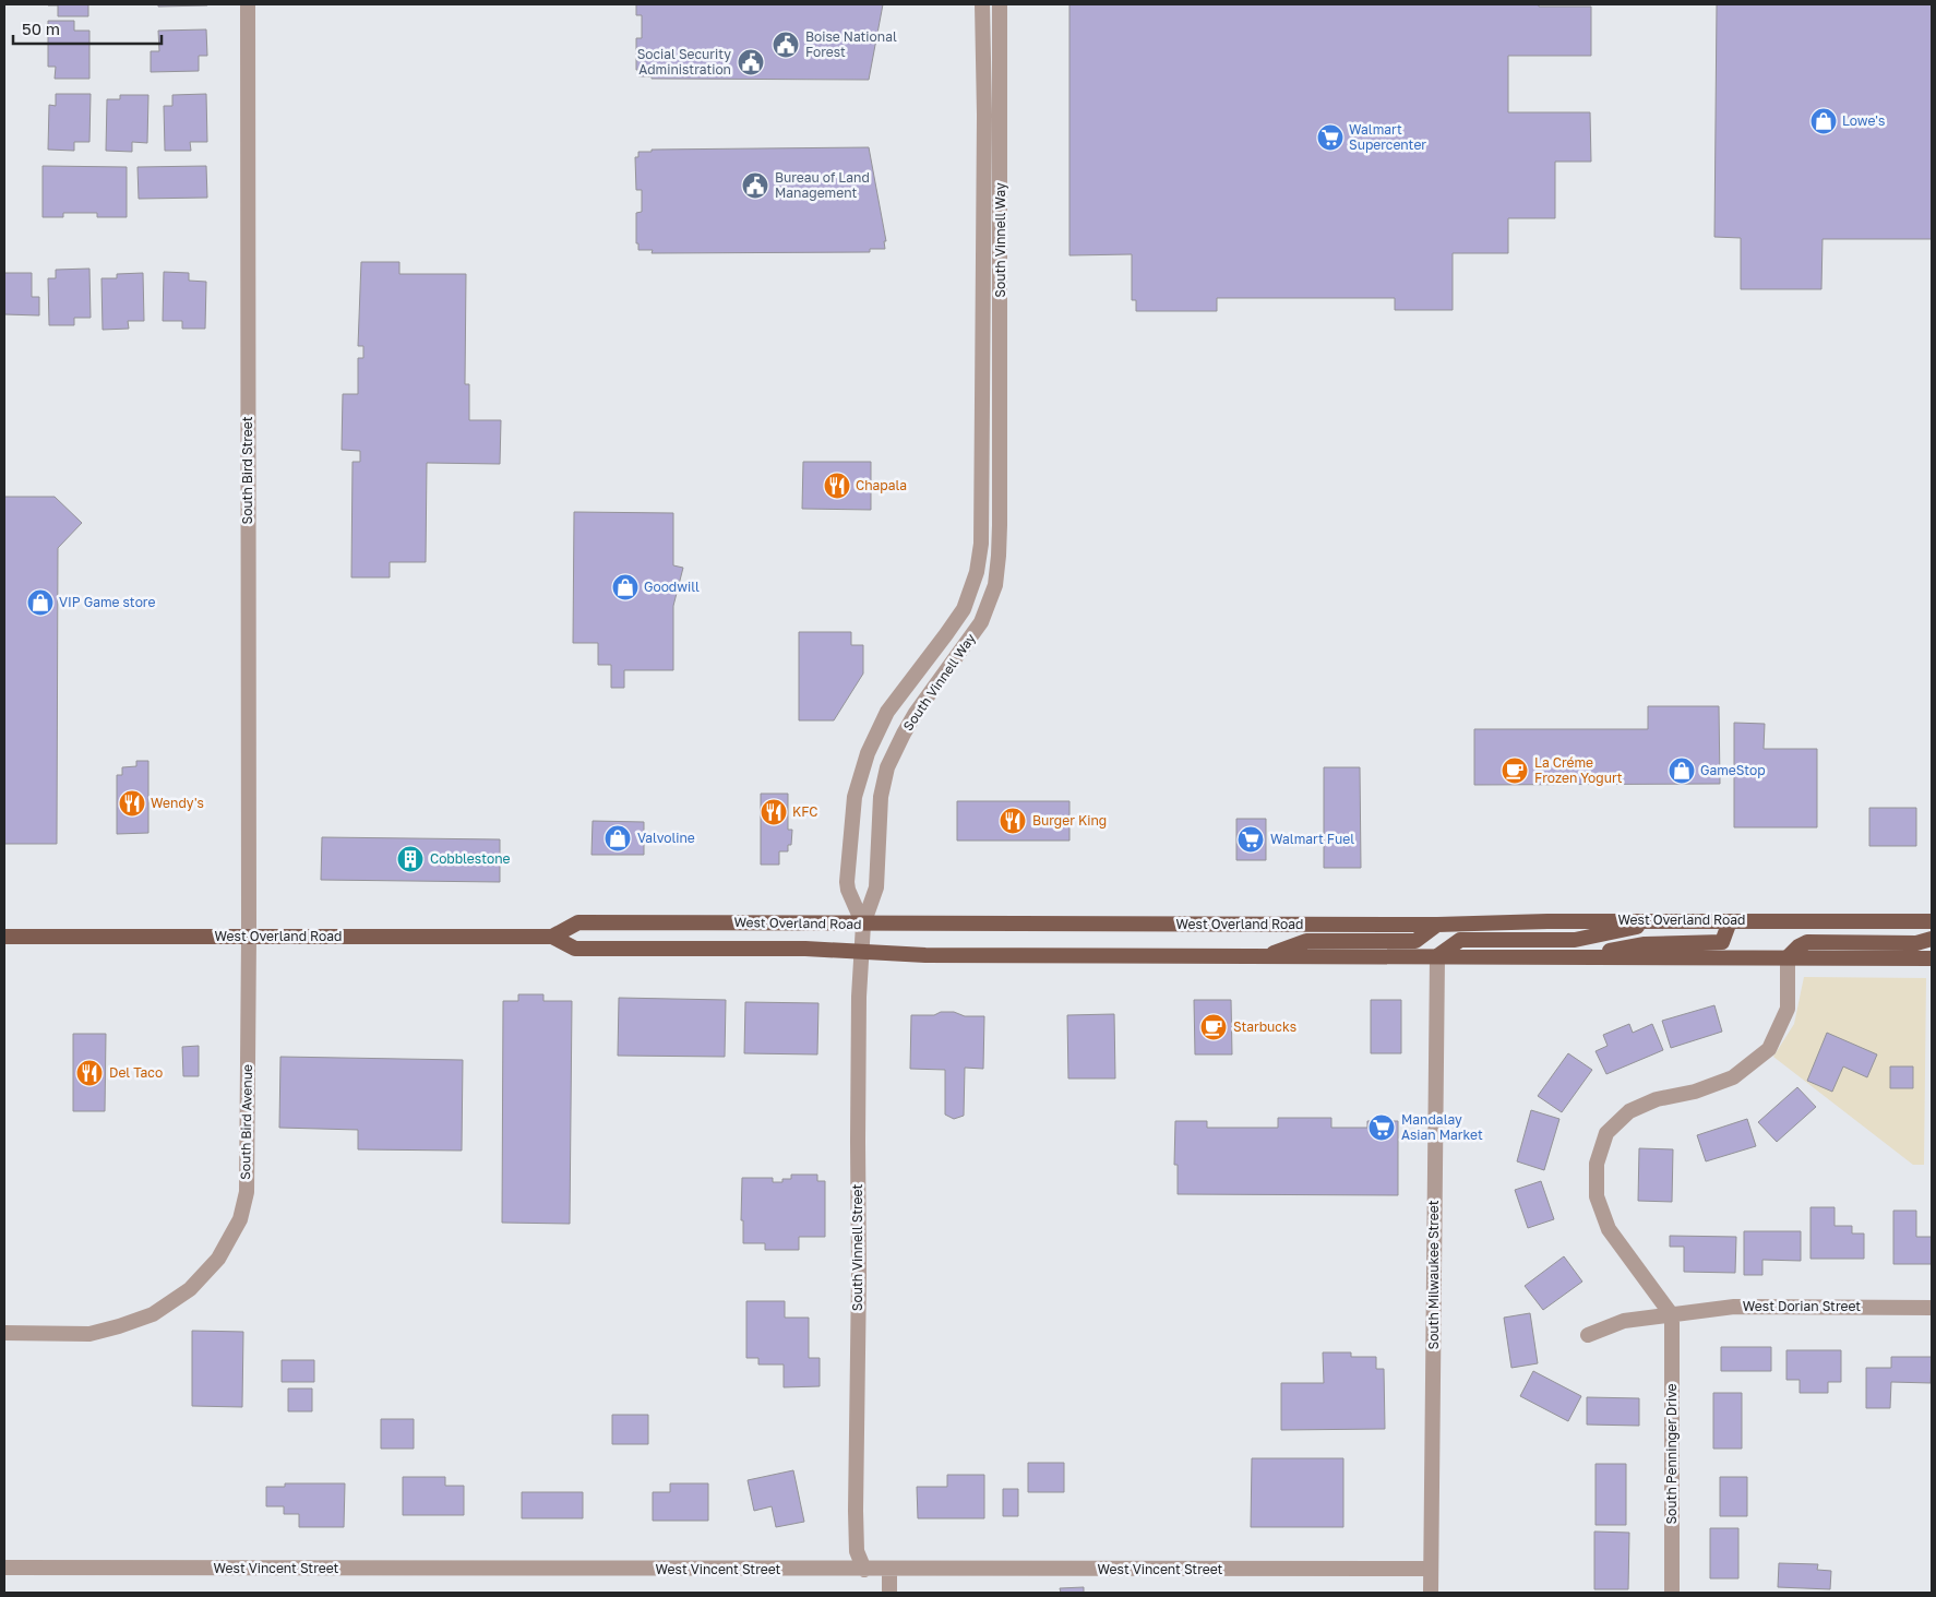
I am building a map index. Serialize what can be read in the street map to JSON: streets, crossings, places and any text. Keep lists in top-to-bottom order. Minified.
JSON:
{"streets":{"main road":["West Overland Road"],"street":["South Vinnell Way","South Bird Street","South Bird Avenue","South Vinnell Street","South Milwaukee Street","West Dorian Street","South Penninger Drive","West Vincent Street"]},"crossings":[["South Vinnell Way","West Overland Road"],["South Vinnell Way","South Vinnell Street"],["South Bird Street","West Overland Road"],["South Bird Street","South Bird Avenue"],["West Overland Road","South Bird Avenue"],["West Overland Road","South Vinnell Street"],["West Overland Road","South Milwaukee Street"],["South Vinnell Street","West Vincent Street"],["South Milwaukee Street","West Vincent Street"],["West Dorian Street","South Penninger Drive"]],"places":{"public building":["Boise National Forest","Social Security Administration","Bureau of Land Management"],"shop":["Lowe's","Goodwill","VIP Game store","GameStop","Valvoline"],"supermarket":["Walmart Supercenter","Walmart Fuel","Mandalay Asian Market"],"restaurant":["Chapala","Wendy's","KFC","Burger King","Del Taco"],"cafe":["La Créme Frozen Yogurt","Starbucks"],"building":["Cobblestone"]},"scale_bar":"50 m"}
